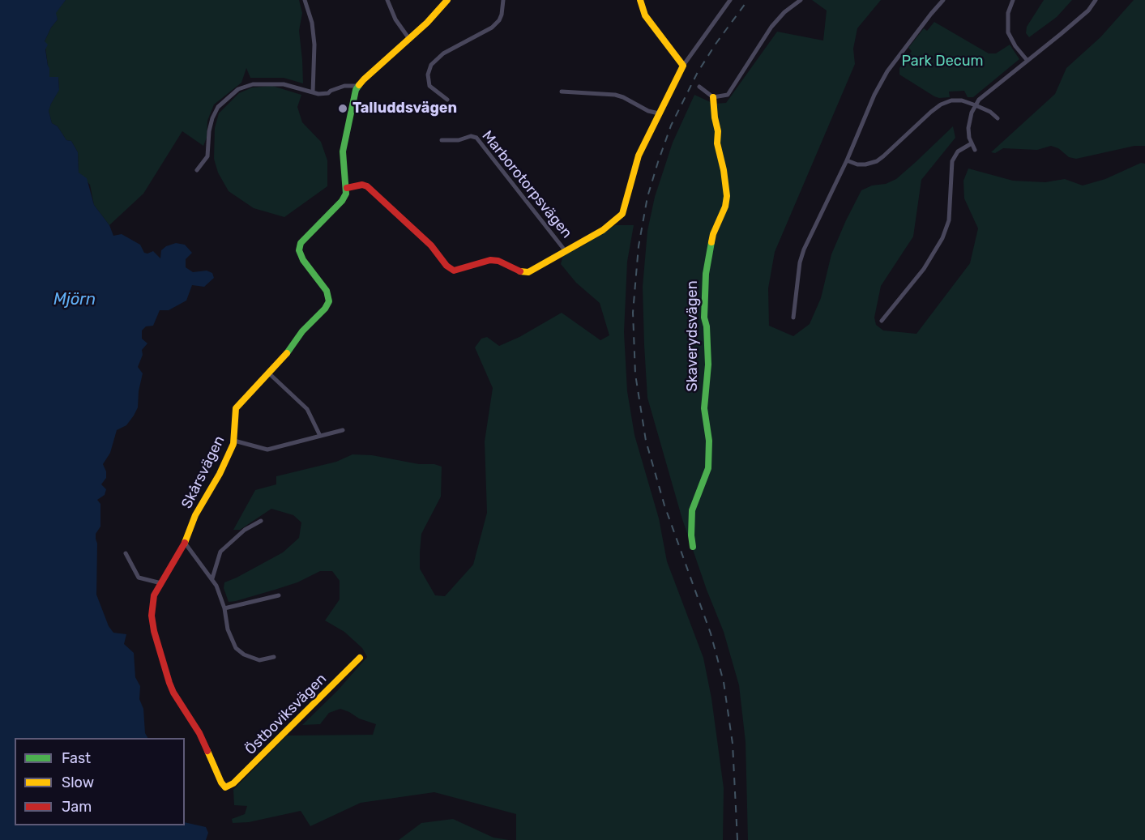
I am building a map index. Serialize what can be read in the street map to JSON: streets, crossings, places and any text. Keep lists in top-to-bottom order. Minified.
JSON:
{"streets":{"street":["Marborotorpsvägen","Skaverydsvägen","Skårsvägen","Östboviksvägen"]},"crossings":[["Skårsvägen","Östboviksvägen"]],"water":["Mjörn"],"parks":["Park Decum"],"places":["Talluddsvägen"],"legend":["Fast","Slow","Jam"]}
